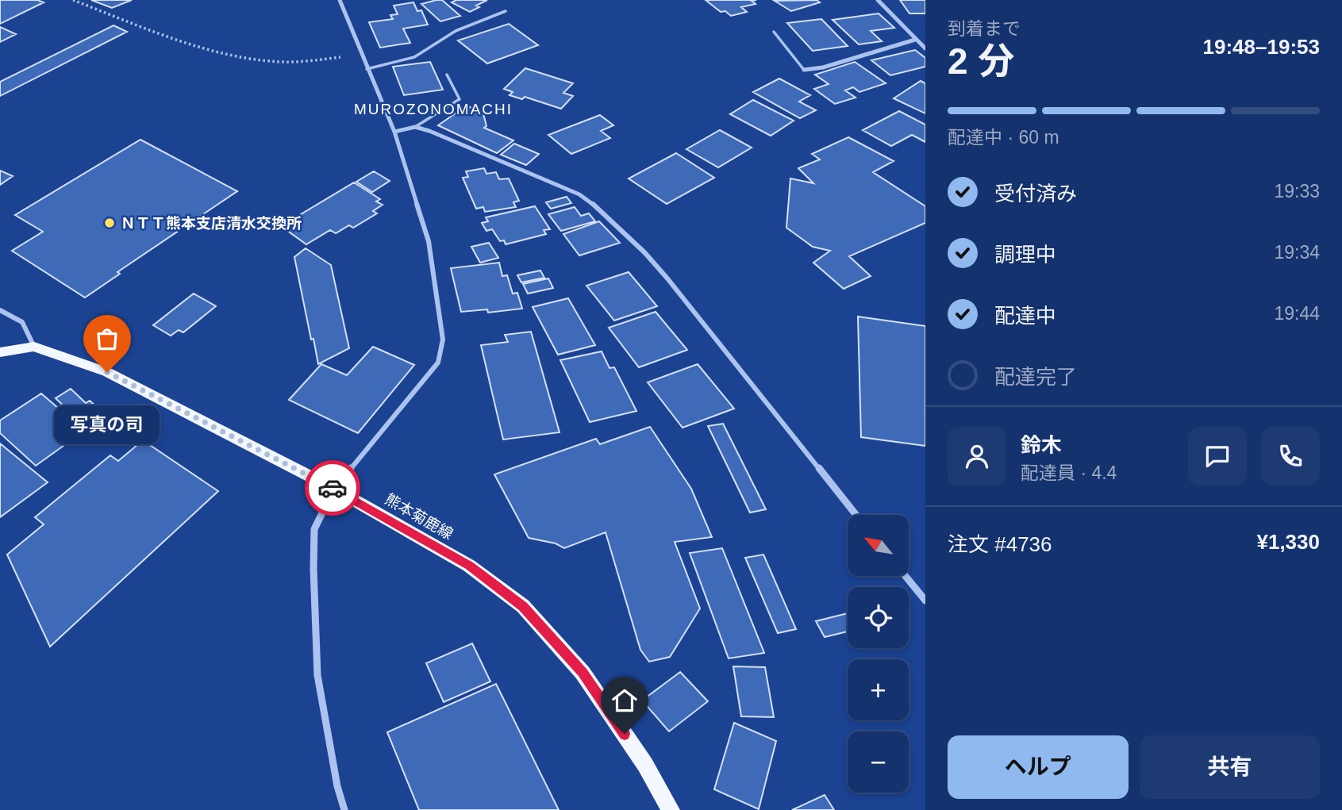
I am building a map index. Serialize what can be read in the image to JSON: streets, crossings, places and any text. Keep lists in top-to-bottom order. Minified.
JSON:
{"streets":{"main road":["熊本菊鹿線"]},"districts":["MUROZONOMACHI"],"places":["ＮＴＴ熊本支店清水交換所","写真の司"],"north":"top left","page":{"heading":["2 分","到着まで","19:48–19:53"],"panel":["鈴木","配達員 · 4.4","注文 #4736","¥1,330"],"bar":"配達中 · 60 m","list":[["受付済み","19:33"],["調理中","19:34"],["配達中","19:44"],"配達完了"],"bubble":"写真の司","map_buttons":["+","−"],"buttons":["ヘルプ","共有"]}}
